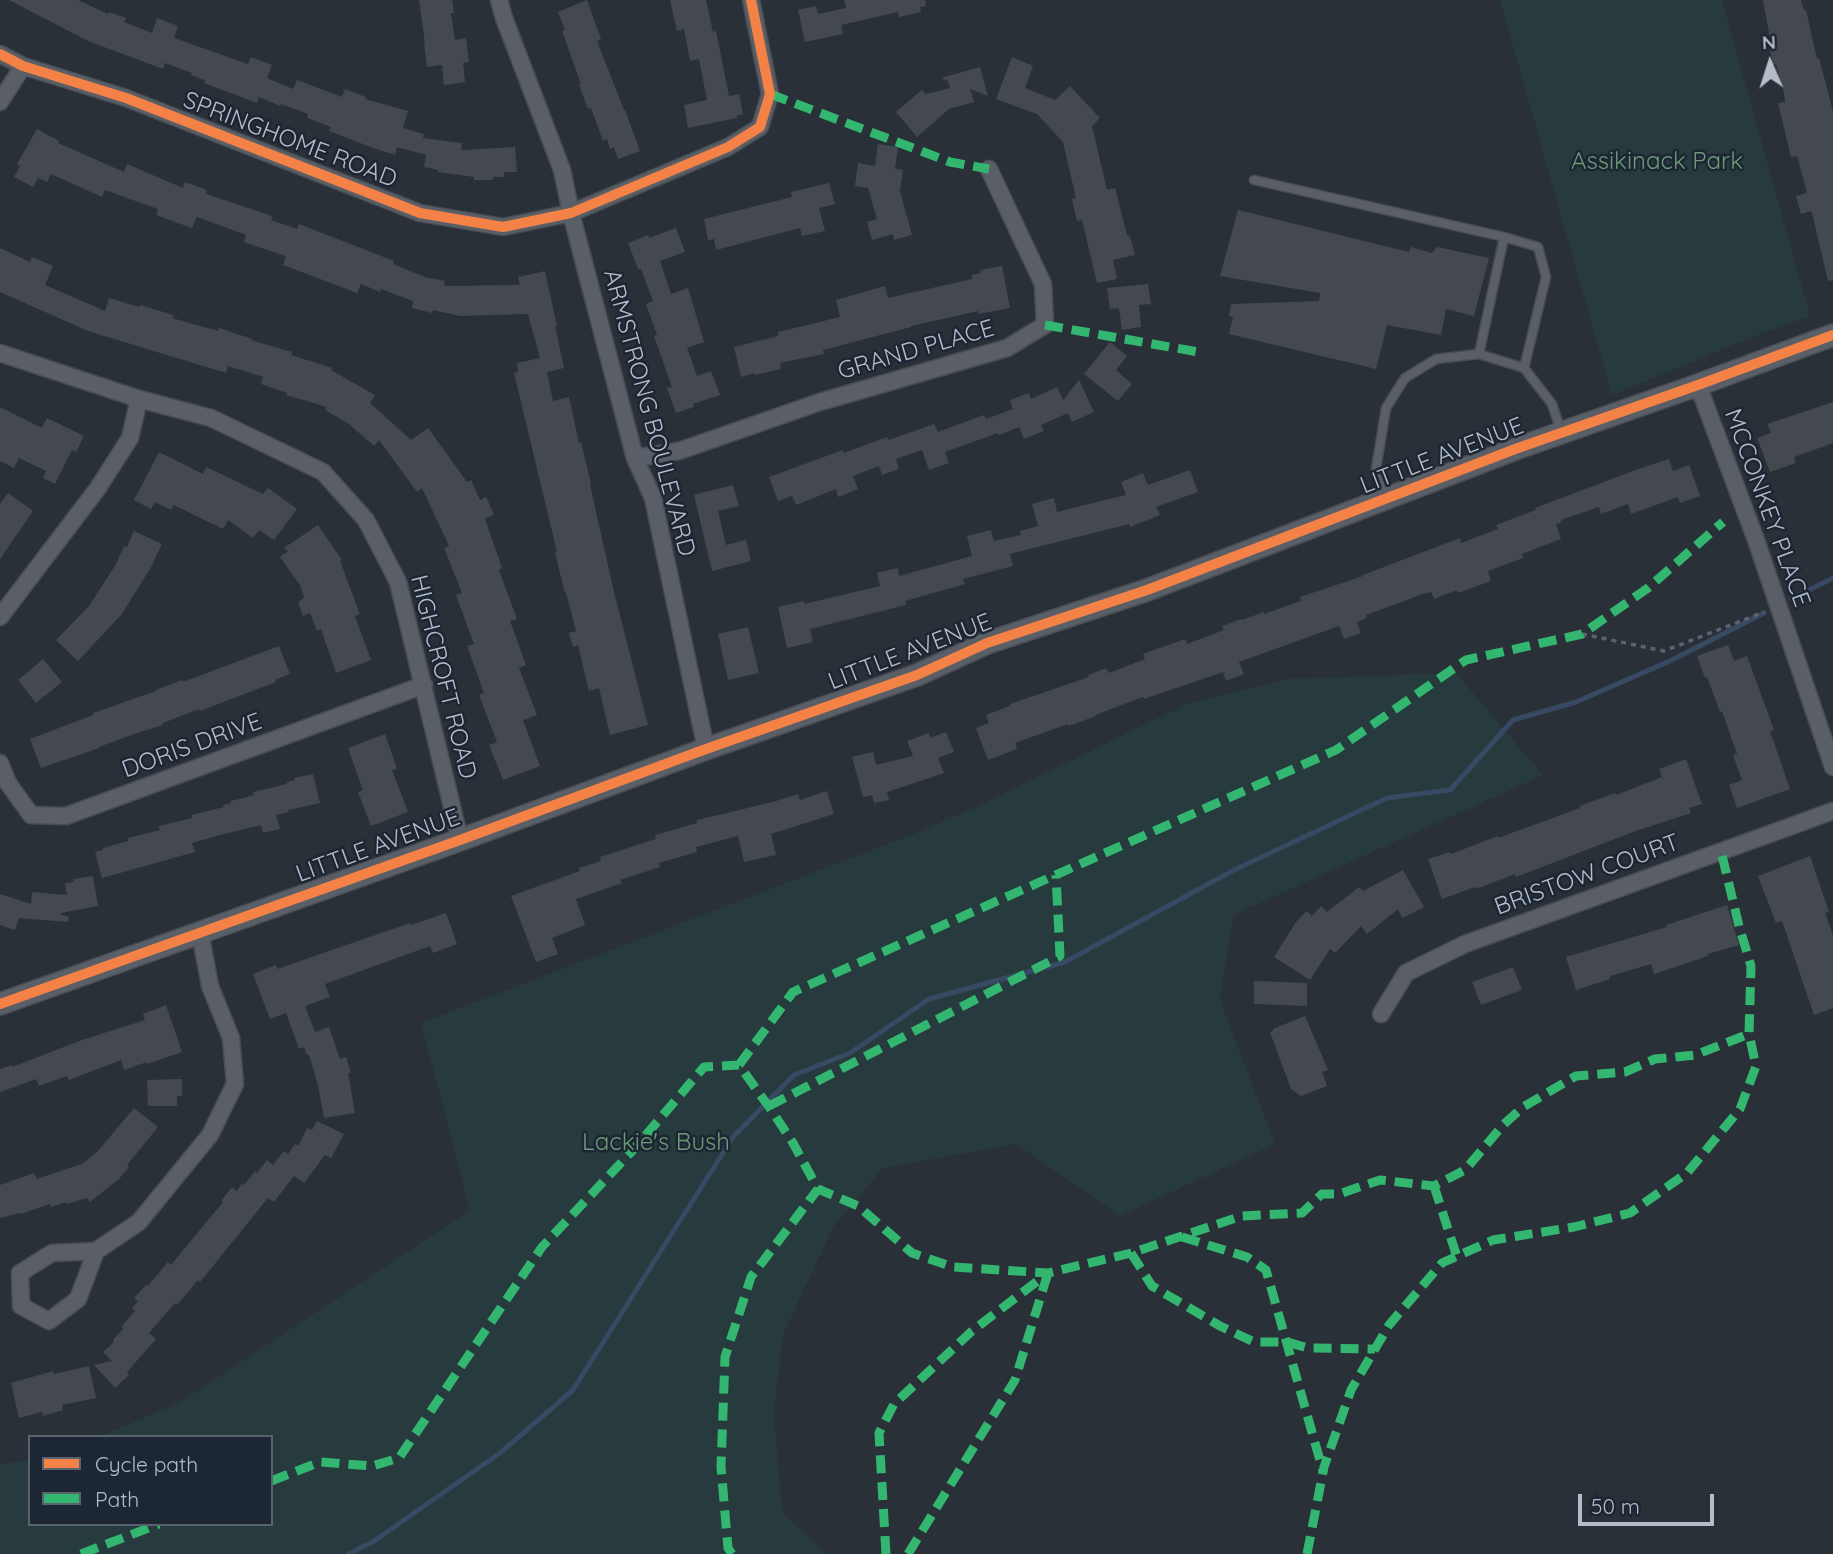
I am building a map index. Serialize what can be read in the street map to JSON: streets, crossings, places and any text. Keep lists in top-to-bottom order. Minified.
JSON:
{"streets":{"street":["SPRINGHOME ROAD","GRAND PLACE","ARMSTRONG BOULEVARD","LITTLE AVENUE","MCCONKEY PLACE","HIGHCROFT ROAD","DORIS DRIVE","BRISTOW COURT"]},"crossings":[["SPRINGHOME ROAD","ARMSTRONG BOULEVARD"],["GRAND PLACE","ARMSTRONG BOULEVARD"],["ARMSTRONG BOULEVARD","LITTLE AVENUE"],["LITTLE AVENUE","MCCONKEY PLACE"],["LITTLE AVENUE","HIGHCROFT ROAD"],["HIGHCROFT ROAD","DORIS DRIVE"]],"parks":["Assikinack Park","Lackie's Bush"],"legend":["Cycle path","Path"],"scale_bar":"50 m","north":"top"}
